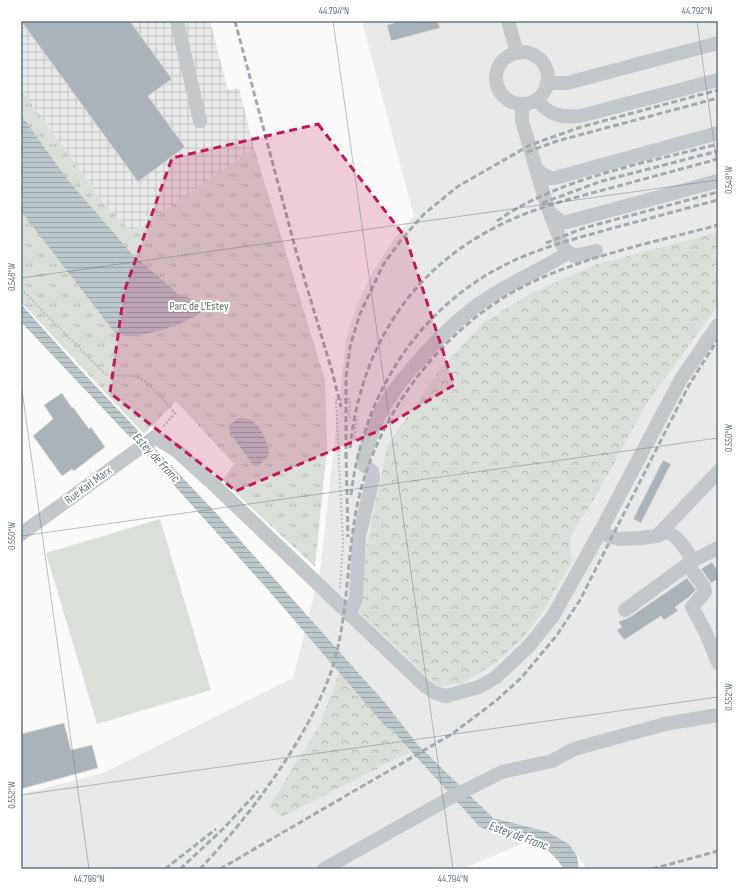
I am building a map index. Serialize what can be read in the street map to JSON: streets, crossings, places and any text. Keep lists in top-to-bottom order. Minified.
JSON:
{"streets":{"street":["Rue Karl Marx"]},"water":["Estey de Franc"],"parks":["Parc de L'Estey"],"coordinates":["44.794°N","44.792°N","0.548°W","0.550°W","0.552°W","44.796°N"]}
